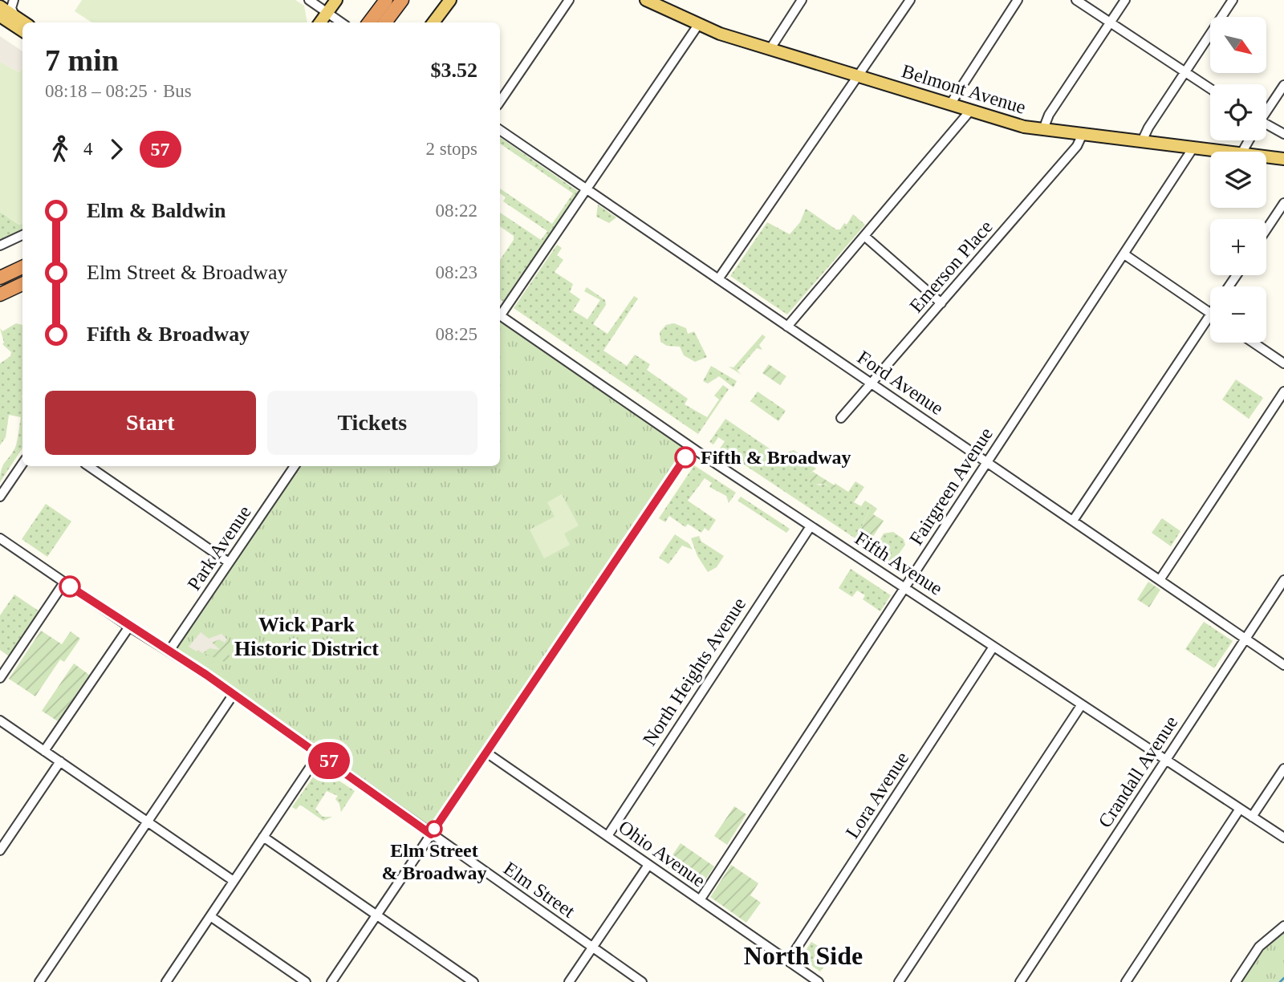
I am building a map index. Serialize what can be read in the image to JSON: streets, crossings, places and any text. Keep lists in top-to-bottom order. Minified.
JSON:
{"streets":{"main road":["Belmont Avenue"],"street":["Emerson Place","Ford Avenue","Fairgreen Avenue","Park Avenue","Fifth Avenue","North Heights Avenue","Crandall Avenue","Lora Avenue","Ohio Avenue","Elm Street"]},"crossings":[["Belmont Avenue","Emerson Place"],["Belmont Avenue","Fairgreen Avenue"],["Emerson Place","Ford Avenue"],["Ford Avenue","Fairgreen Avenue"],["Ford Avenue","Crandall Avenue"],["Fairgreen Avenue","Fifth Avenue"],["Fairgreen Avenue","Ohio Avenue"],["Park Avenue","Elm Street"],["Fifth Avenue","North Heights Avenue"],["Fifth Avenue","Crandall Avenue"],["Fifth Avenue","Lora Avenue"],["North Heights Avenue","Ohio Avenue"],["Lora Avenue","Ohio Avenue"]],"districts":["Wick Park Historic District","North Side"],"places":["Fifth & Broadway","Elm Street & Broadway"],"lines":["bus line 57"],"north":"bottom right","page":{"on_map":"57","map_buttons":["+","−"],"heading":["7 min","08:18 – 08:25 · Bus","$3.52"],"legs":["4","57","2 stops"],"list":[{"name":"Elm & Baldwin","value":"08:22"},{"name":"Elm Street & Broadway","value":"08:23"},{"name":"Fifth & Broadway","value":"08:25"}],"buttons":["Start","Tickets"]}}
